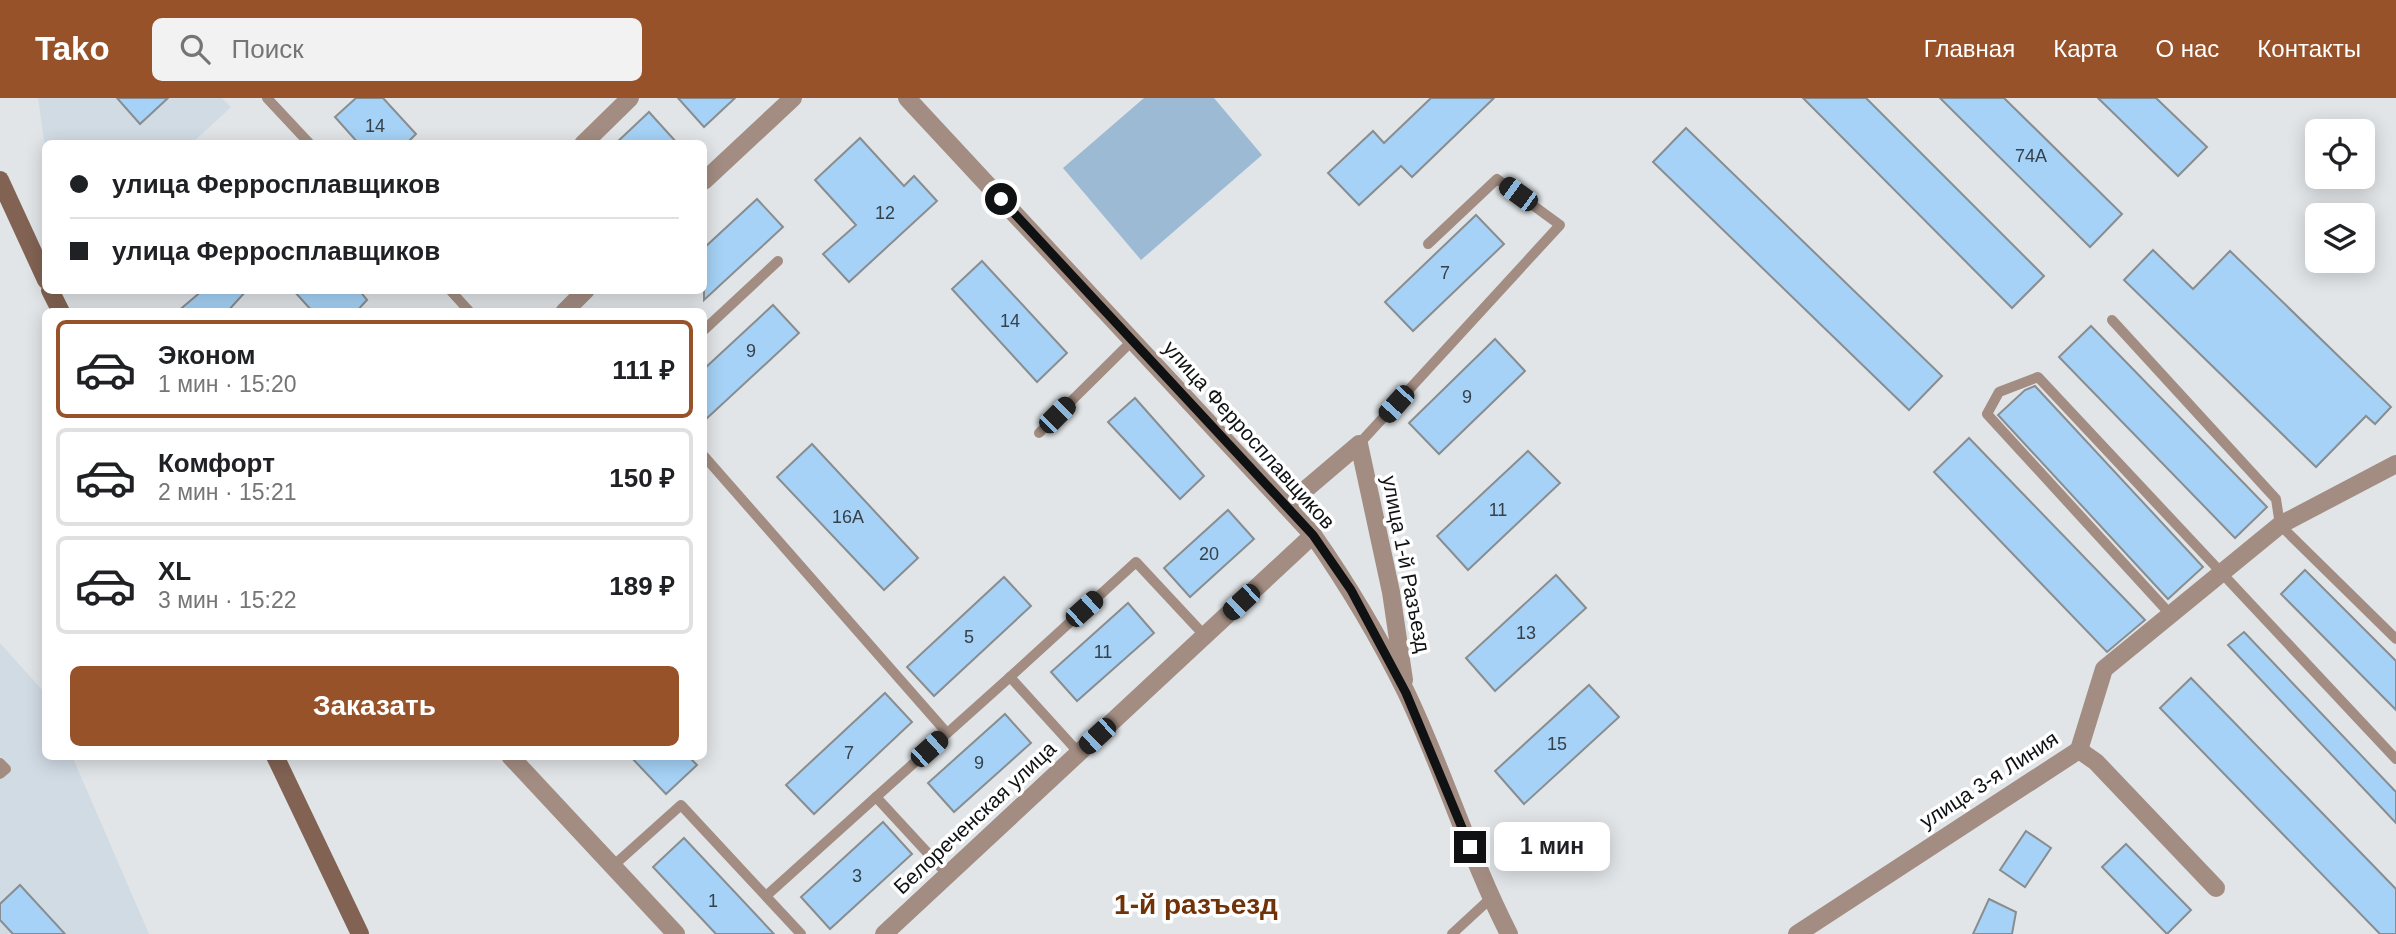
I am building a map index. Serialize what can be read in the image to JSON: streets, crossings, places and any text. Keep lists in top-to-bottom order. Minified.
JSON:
{"streets":{"street":["улица Ферросплавщиков","улица 1-й Разъезд","улица 3-я Линия","Белореченская улица"]},"crossings":[["улица Ферросплавщиков","улица 1-й Разъезд"],["улица Ферросплавщиков","Белореченская улица"]],"districts":["1-й разъезд"],"house_numbers":["14","74А","12","7","14","9","9","11","16А","20","13","5","11","15","7","9","3","1"],"page":{"header":"Tako","search":"Поиск","nav":["Главная","Карта","О нас","Контакты"],"banner":["улица Ферросплавщиков","улица Ферросплавщиков"],"list":[{"name":"Эконом","note":"1 мин · 15:20","value":"111 ₽"},{"name":"Комфорт","note":"2 мин · 15:21","value":"150 ₽"},{"name":"XL","note":"3 мин · 15:22","value":"189 ₽"}],"buttons":"Заказать","bubble":"1 мин"}}
